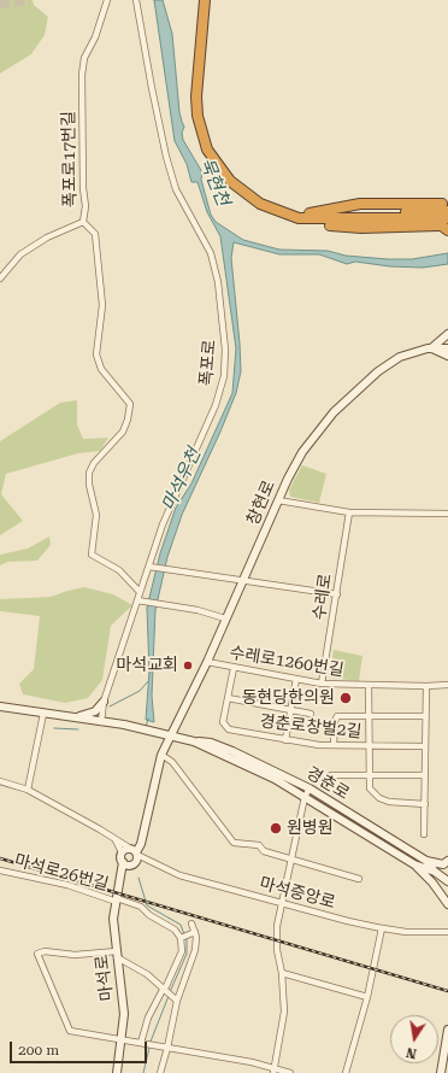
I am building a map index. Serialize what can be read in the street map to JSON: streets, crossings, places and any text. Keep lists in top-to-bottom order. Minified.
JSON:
{"streets":{"street":["폭포로17번길","폭포로","창현로","수레로","수레로1260번길","경춘로창벌2길","경춘로","마석로26번길","마석중앙로","마석로"]},"crossings":[["폭포로","경춘로"],["창현로","수레로1260번길"],["창현로","경춘로"],["수레로","수레로1260번길"],["수레로1260번길","경춘로창벌2길"],["마석로26번길","마석로"]],"water":["묵현천","마석우천"],"places":["마석교회","동현당한의원","원병원"],"scale_bar":"200 m","north":"bottom"}
